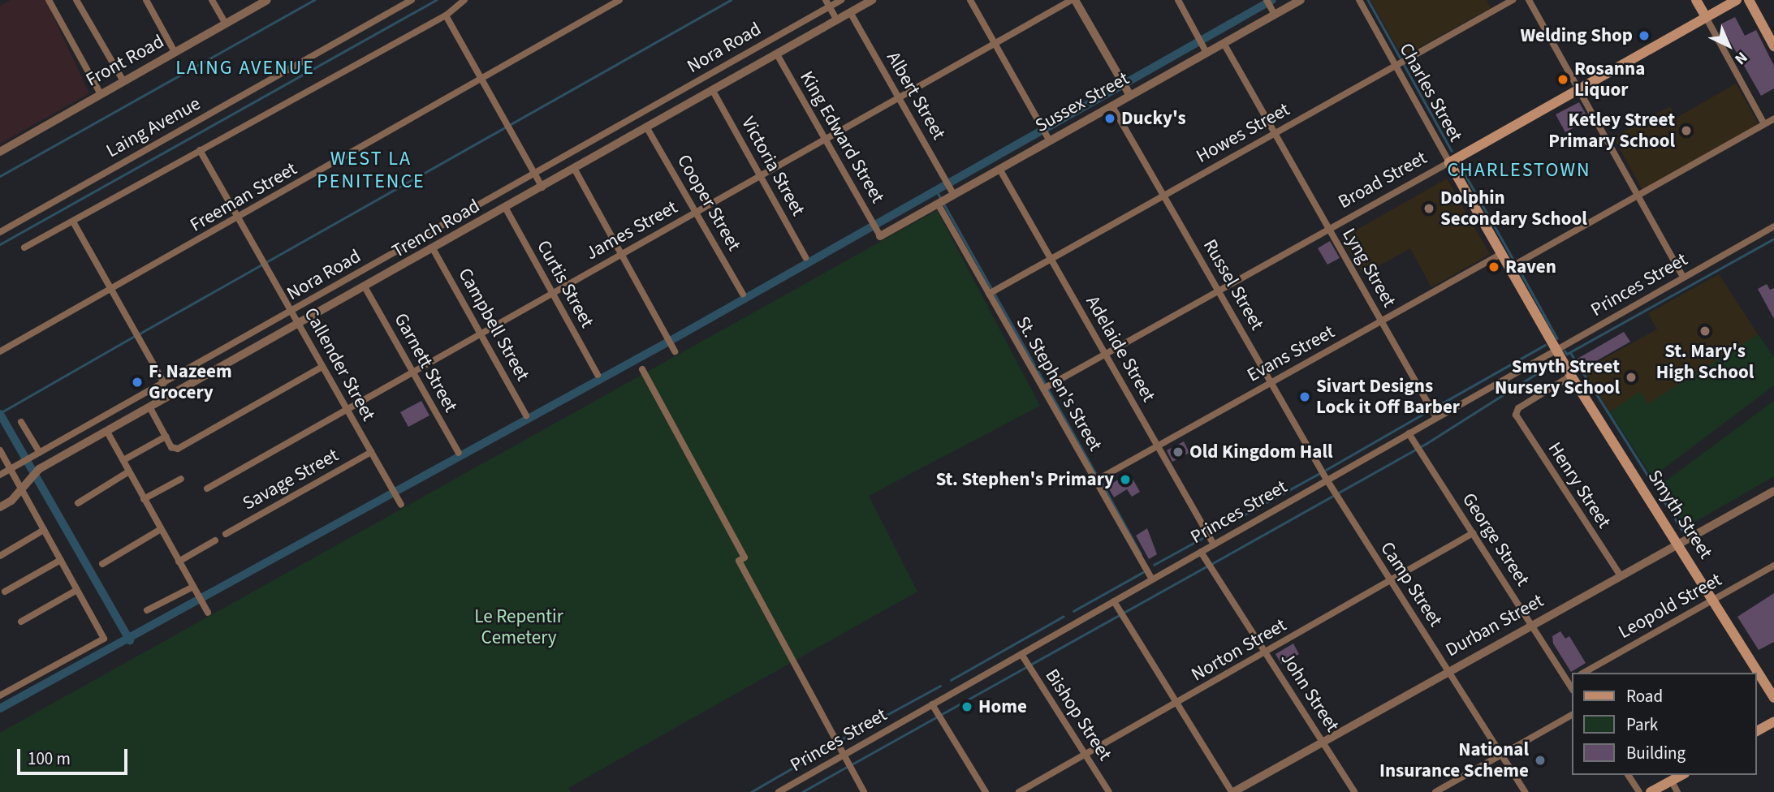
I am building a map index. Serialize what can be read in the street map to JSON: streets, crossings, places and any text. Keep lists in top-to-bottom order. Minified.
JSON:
{"streets":{"main road":["Charles Street","Broad Street","Smyth Street"],"street":["Nora Road","Front Road","Albert Street","Sussex Street","Laing Avenue","Howes Street","King Edward Street","Victoria Street","Freeman Street","Cooper Street","Trench Road","James Street","Lyng Street","Curtis Street","Russel Street","Princes Street","Campbell Street","Adelaide Street","Evans Street","Garnett Street","Callender Street","St. Stephen's Street","Savage Street","Henry Street","George Street","Camp Street","Leopold Street","Durban Street","Norton Street","John Street","Bishop Street"]},"crossings":[["Nora Road","Callender Street"],["Charles Street","Howes Street"],["Charles Street","Broad Street"],["Charles Street","Princes Street"],["Charles Street","Evans Street"],["Charles Street","Smyth Street"],["Albert Street","Sussex Street"],["Albert Street","Trench Road"],["Albert Street","James Street"],["Sussex Street","King Edward Street"],["Sussex Street","Lyng Street"],["Sussex Street","Russel Street"],["Sussex Street","Adelaide Street"],["Sussex Street","St. Stephen's Street"],["Howes Street","Lyng Street"],["Howes Street","Russel Street"],["Howes Street","Adelaide Street"],["Howes Street","St. Stephen's Street"],["King Edward Street","Trench Road"],["King Edward Street","James Street"],["Victoria Street","Trench Road"],["Victoria Street","James Street"],["Broad Street","Lyng Street"],["Broad Street","Russel Street"],["Broad Street","Adelaide Street"],["Broad Street","St. Stephen's Street"],["Freeman Street","Callender Street"],["Cooper Street","Trench Road"],["Cooper Street","James Street"],["Trench Road","Curtis Street"],["Trench Road","Campbell Street"],["Trench Road","Garnett Street"],["Trench Road","Callender Street"],["James Street","Curtis Street"],["James Street","Campbell Street"],["James Street","Garnett Street"],["James Street","Callender Street"],["Lyng Street","Princes Street"],["Lyng Street","Evans Street"],["Russel Street","Princes Street"],["Russel Street","Evans Street"],["Russel Street","Camp Street"],["Princes Street","Adelaide Street"],["Princes Street","St. Stephen's Street"],["Princes Street","Smyth Street"],["Princes Street","George Street"],["Princes Street","Camp Street"],["Princes Street","John Street"],["Princes Street","Bishop Street"],["Adelaide Street","Evans Street"],["Evans Street","St. Stephen's Street"],["Callender Street","Savage Street"],["Henry Street","Smyth Street"],["Henry Street","Durban Street"],["Smyth Street","Leopold Street"],["Smyth Street","Durban Street"],["George Street","Durban Street"],["George Street","Norton Street"],["Camp Street","Durban Street"],["Camp Street","Norton Street"],["Durban Street","John Street"],["Norton Street","John Street"],["Norton Street","Bishop Street"]],"districts":["LAING AVENUE","WEST LA PENITENCE","CHARLESTOWN"],"parks":["Le Repentir Cemetery"],"places":["Welding Shop","Rosanna Liquor","Ducky's","Ketley Street Primary School","Dolphin Secondary School","Raven","St. Mary's High School","Smyth Street Nursery School","F. Nazeem Grocery","Sivart Designs Lock it Off Barber","Old Kingdom Hall","St. Stephen's Primary","Home","National Insurance Scheme"],"legend":["Road","Park","Building"],"scale_bar":"100 m","north":"bottom right"}
